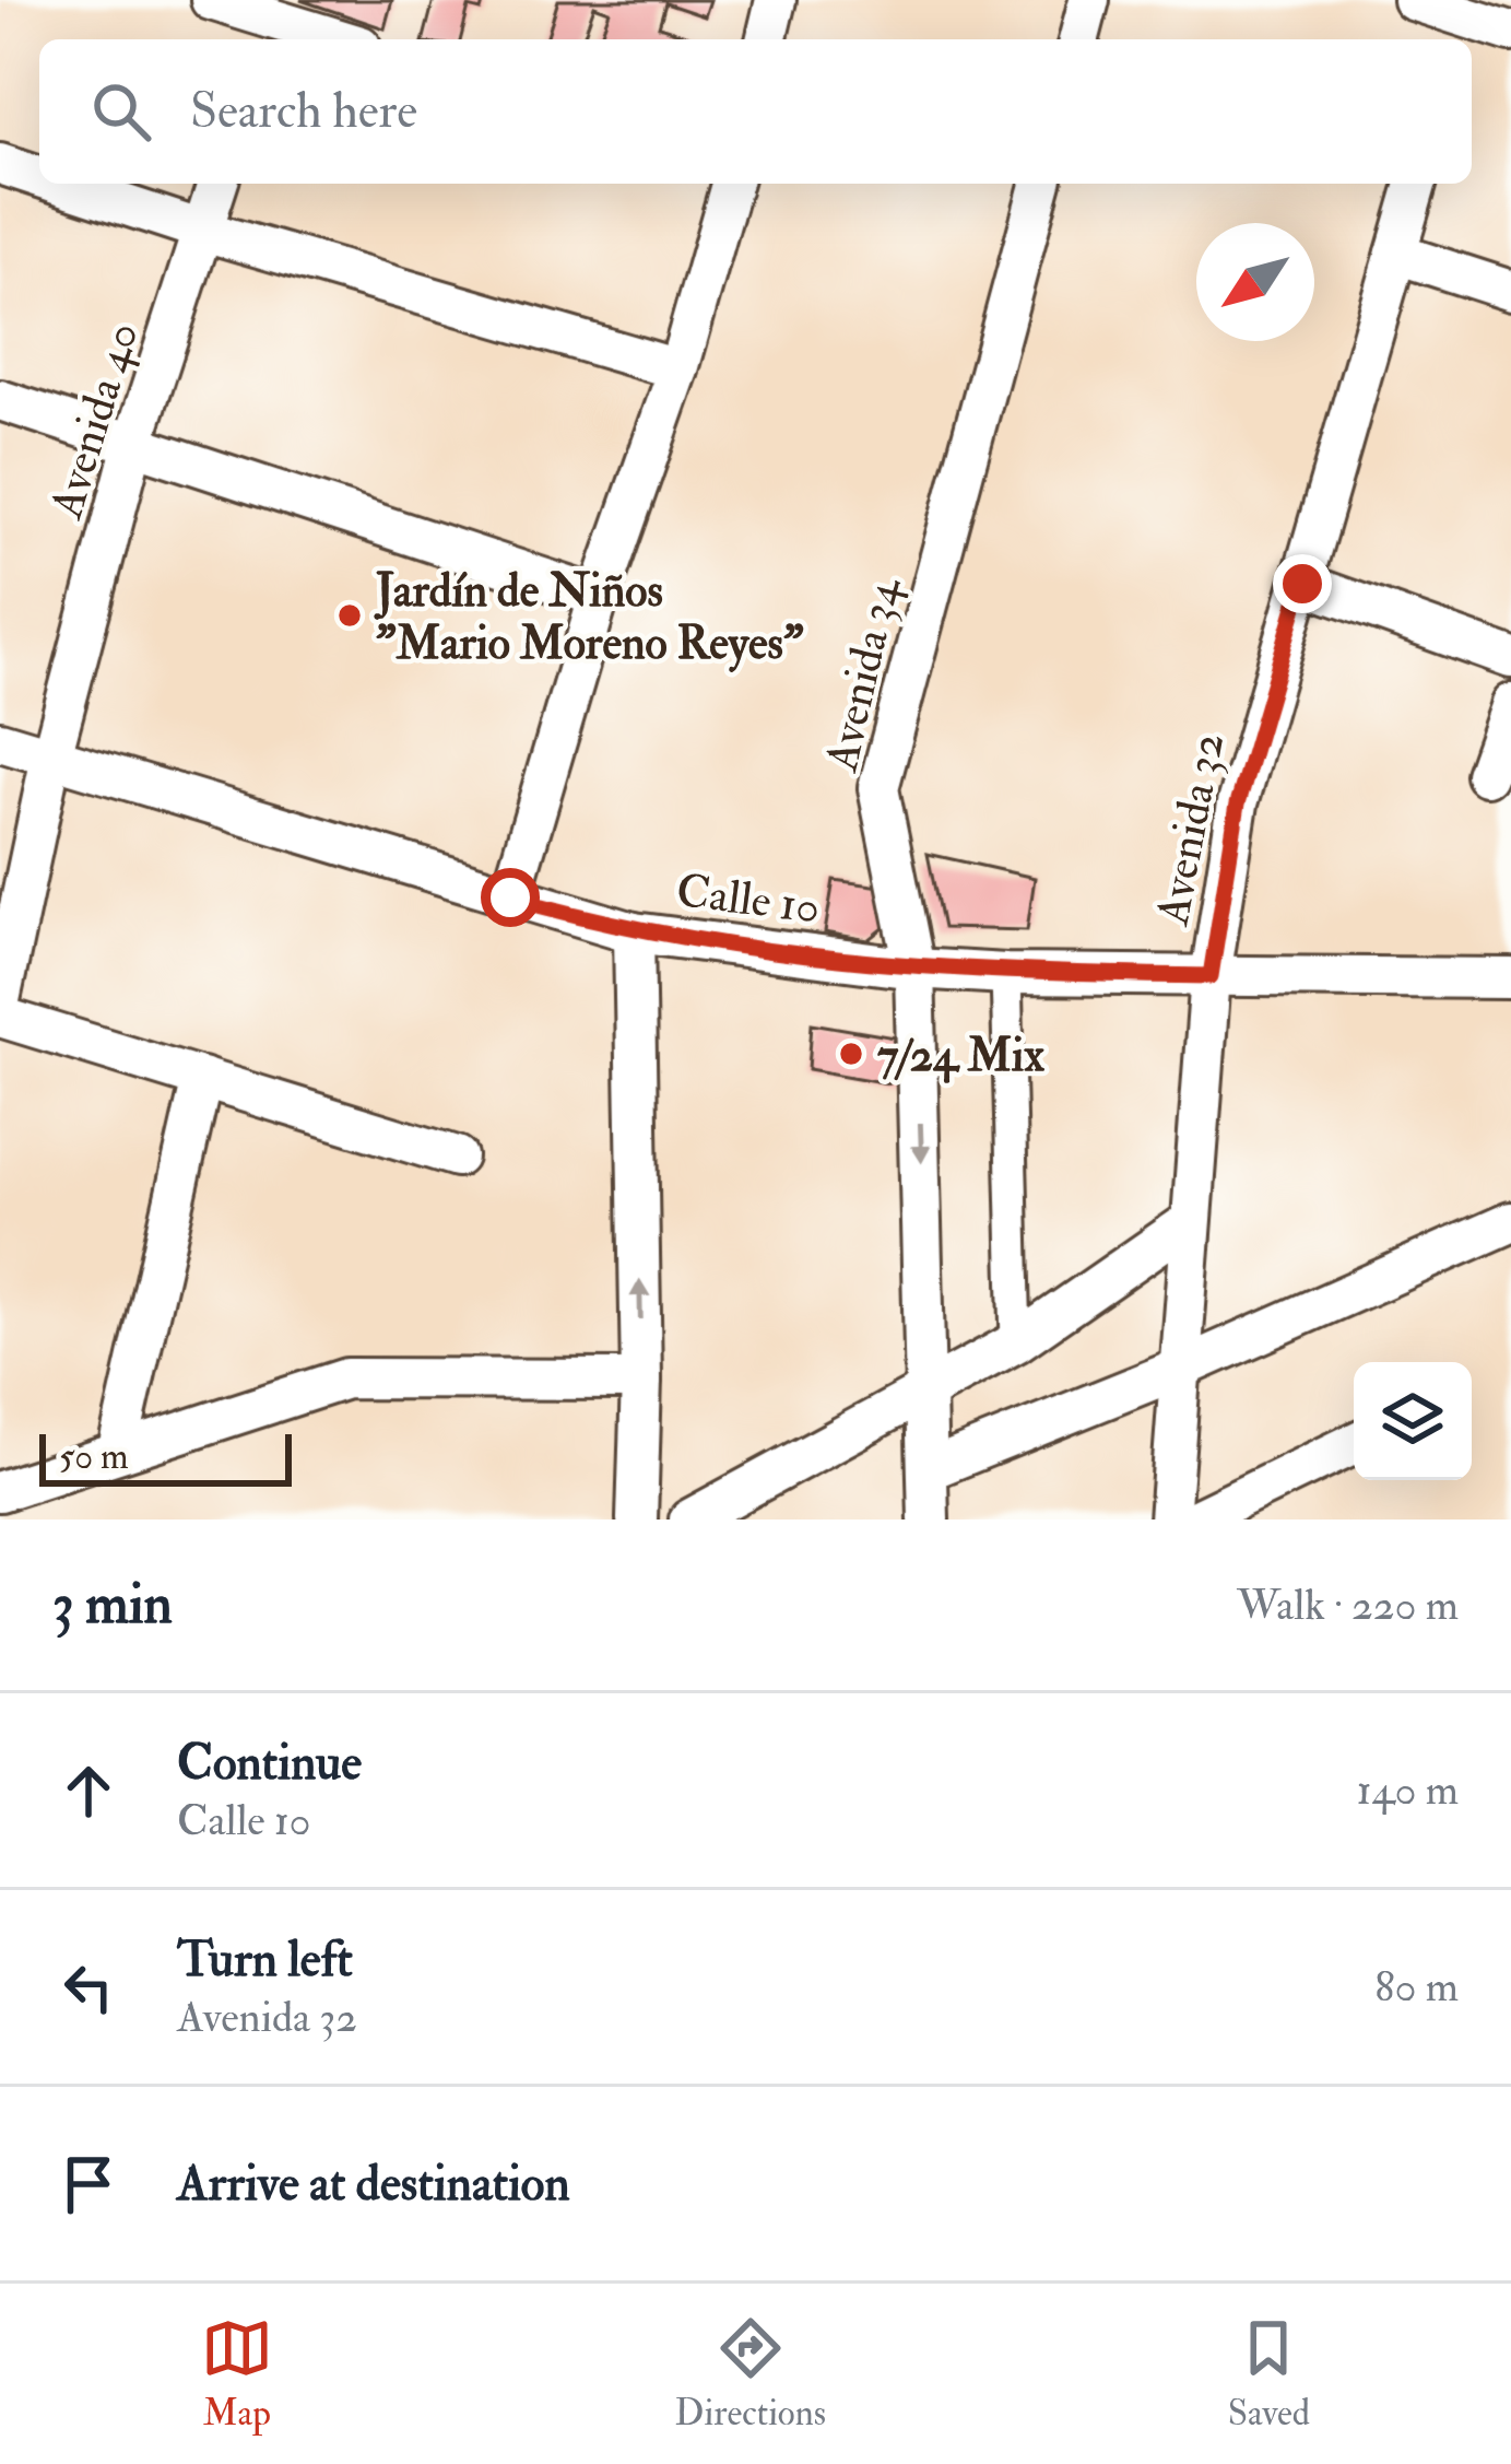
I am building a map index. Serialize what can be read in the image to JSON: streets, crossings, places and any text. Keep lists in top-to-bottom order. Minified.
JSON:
{"streets":{"street":["Avenida 40","Avenida 34","Avenida 32","Calle 10"]},"crossings":[["Avenida 40","Calle 10"],["Avenida 34","Calle 10"],["Avenida 32","Calle 10"]],"places":["Jardín de Niños \"Mario Moreno Reyes\"","7/24 Mix"],"scale_bar":"50 m","north":"bottom left","page":{"search":"Search here","scale":"50 m","heading":["3 min","Walk · 220 m"],"list":[["Continue","Calle 10","140 m"],["Turn left","Avenida 32","80 m"],"Arrive at destination"],"nav":["Map","Directions","Saved"]}}
